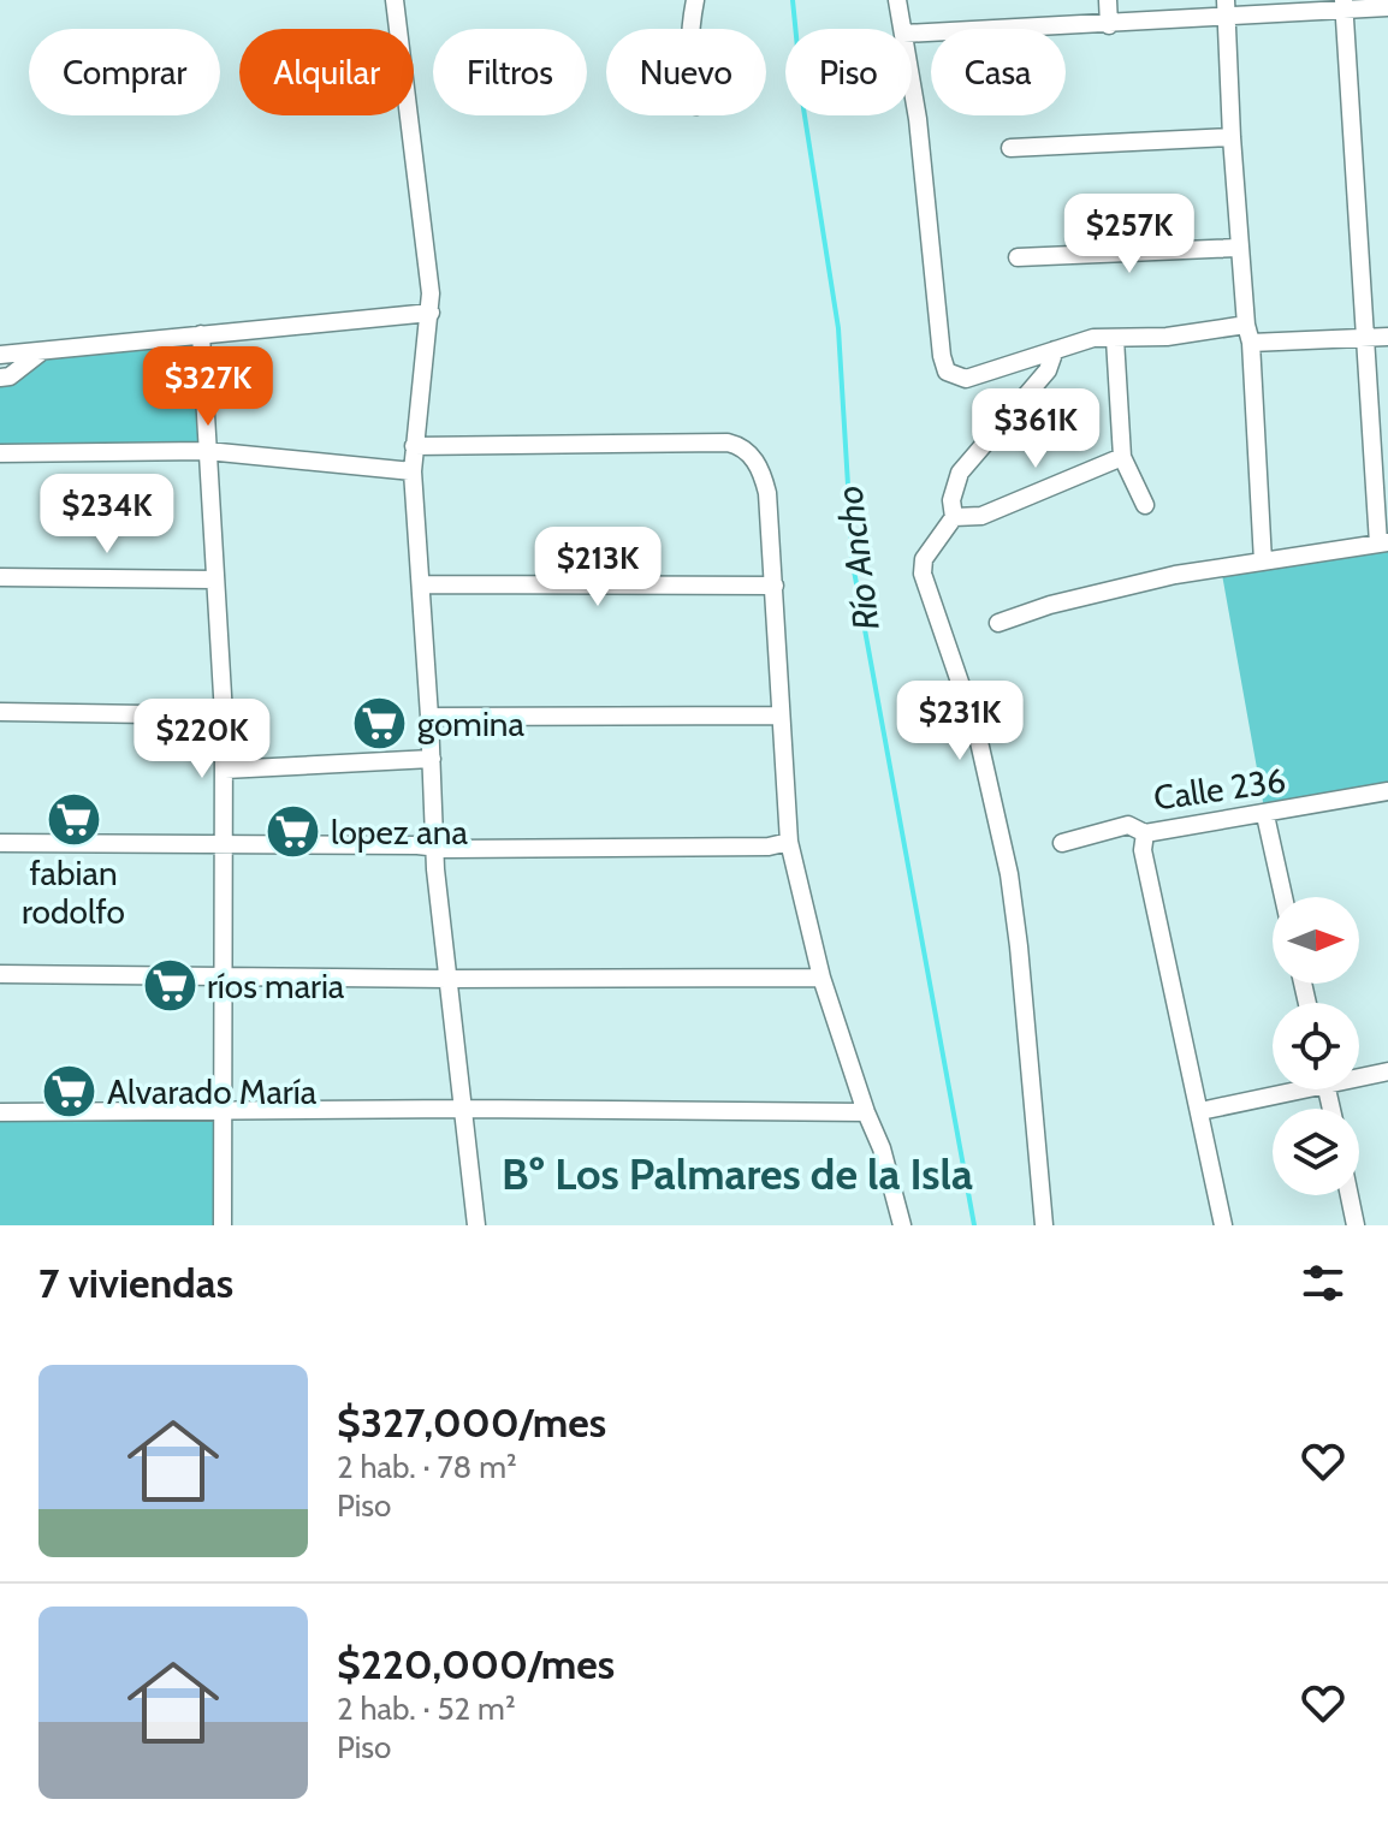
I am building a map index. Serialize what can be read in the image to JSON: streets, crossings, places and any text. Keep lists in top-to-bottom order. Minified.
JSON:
{"streets":{"street":["Calle 236"]},"districts":["Bº Los Palmares de la Isla"],"water":["Río Ancho"],"places":{"supermarket":["gomina","fabian rodolfo","lopez ana","ríos maria","Alvarado María"]},"north":"right","page":{"chip":["Comprar","Alquilar","Filtros","Nuevo","Piso","Casa"],"price":["$257K","$327K","$361K","$234K","$213K","$231K","$220K"],"heading":"7 viviendas","list":[{"name":"$327,000/mes","note":"2 hab. · 78 m² · Piso"},{"name":"$220,000/mes","note":"2 hab. · 52 m² · Piso"}]}}
